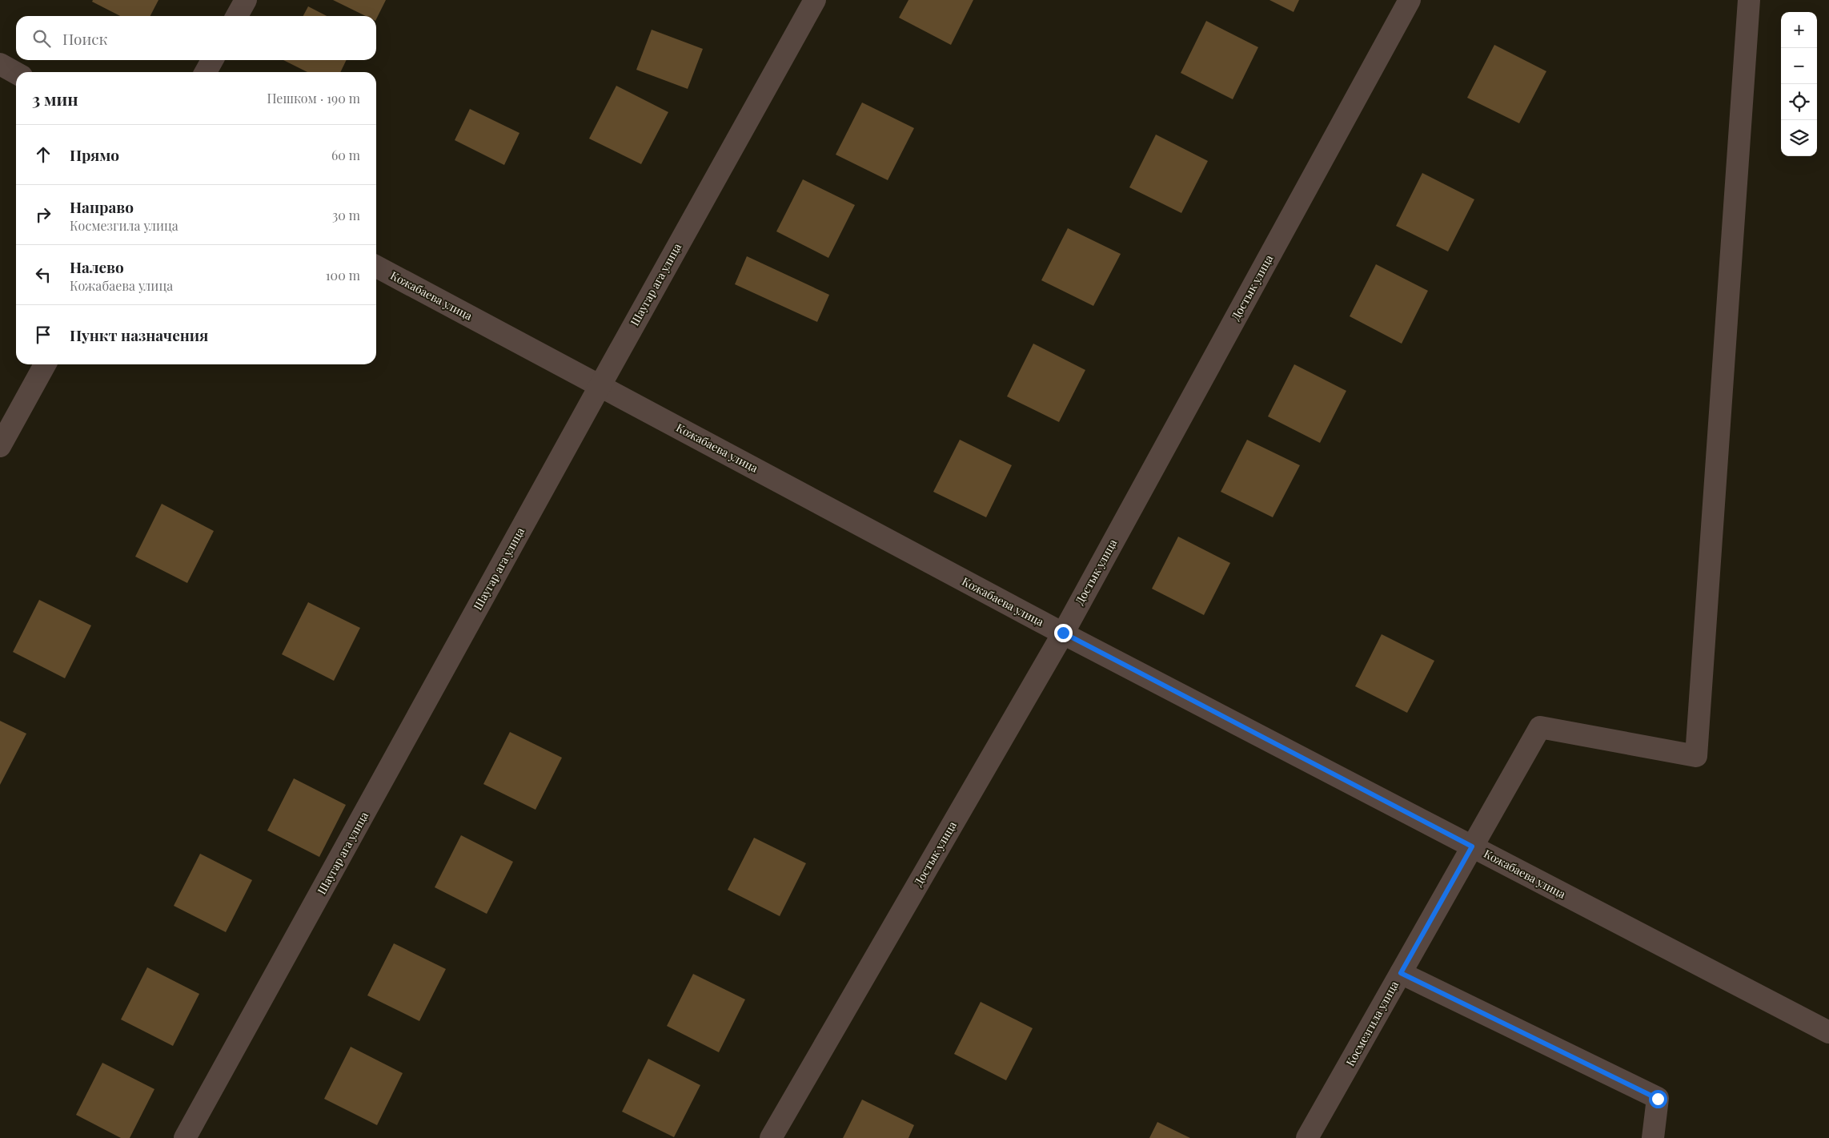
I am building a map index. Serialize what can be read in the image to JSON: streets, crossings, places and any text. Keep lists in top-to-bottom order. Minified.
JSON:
{"streets":{"street":["Шаугар ага улица","Достык улица","Кожабаева улица","Космезгила улица"]},"crossings":[["Шаугар ага улица","Кожабаева улица"],["Достык улица","Кожабаева улица"],["Кожабаева улица","Космезгила улица"]],"page":{"map_buttons":["+","−"],"search":"Поиск","heading":["3 мин","Пешком · 190 m"],"list":[["Прямо","60 m"],["Направо","Космезгила улица","30 m"],["Налево","Кожабаева улица","100 m"],"Пункт назначения"]}}
